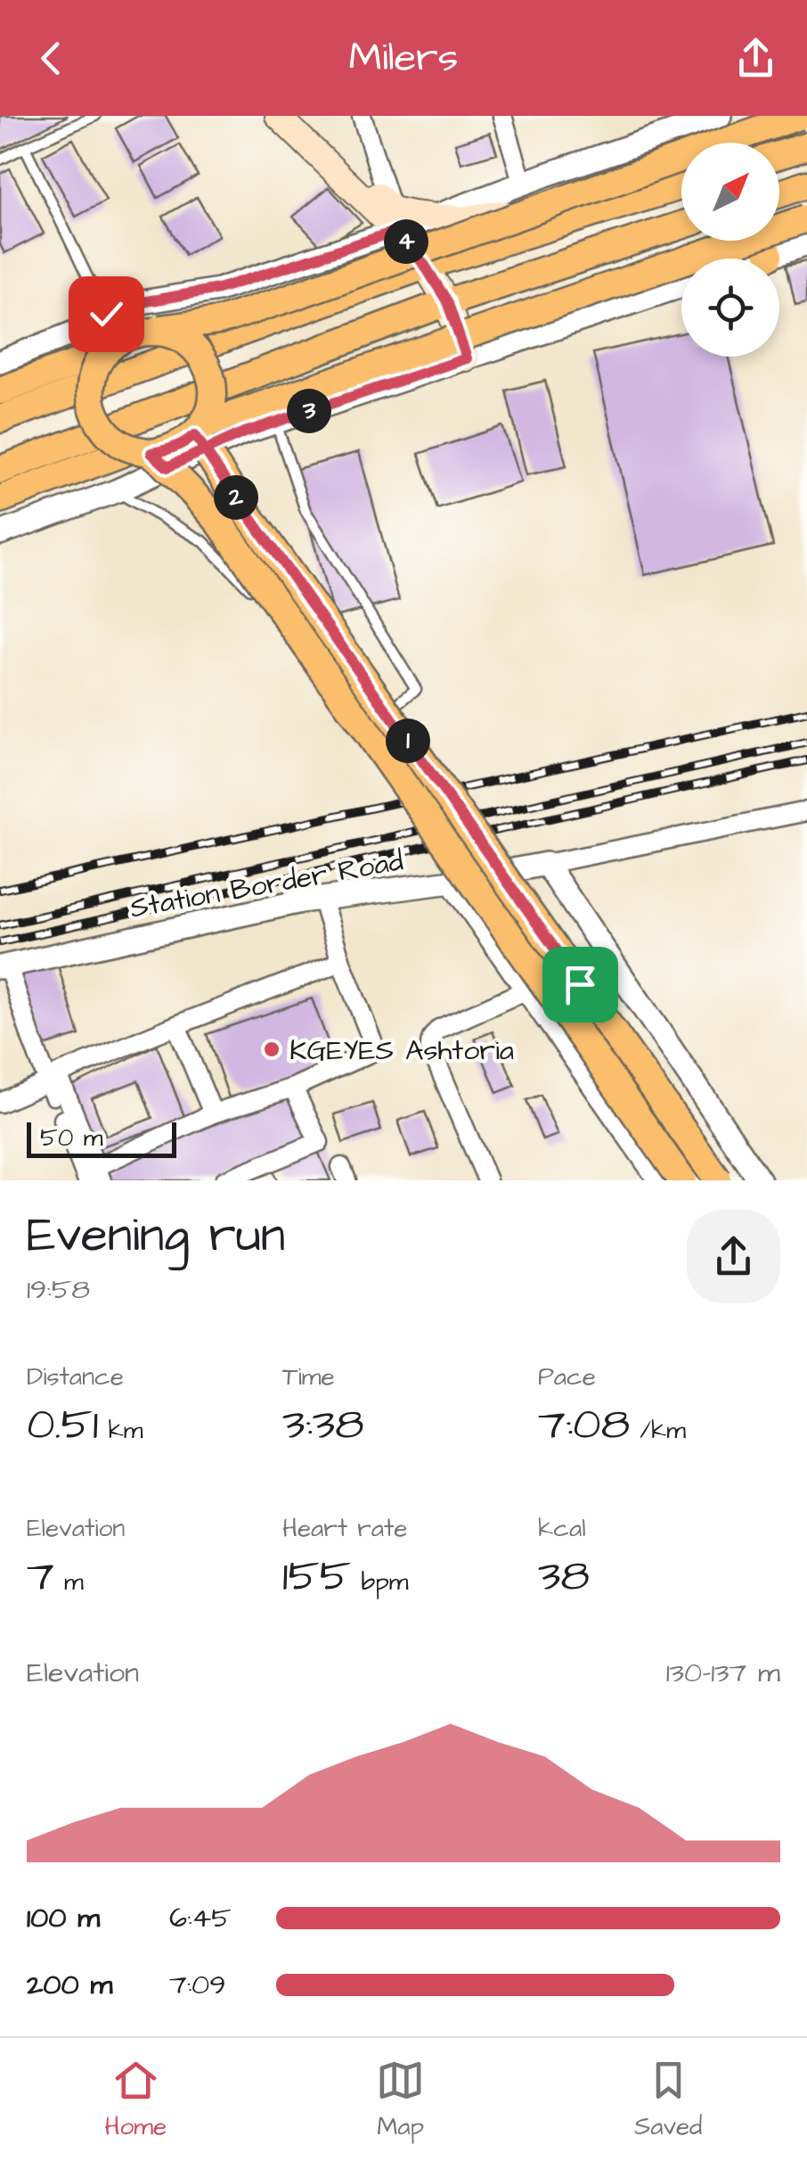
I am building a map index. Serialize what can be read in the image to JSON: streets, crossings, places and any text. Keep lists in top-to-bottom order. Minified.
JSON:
{"streets":{"street":["Station Border Road"]},"places":["KGEYES Ashtoria"],"scale_bar":"50 m","north":"top right","page":{"header":"Milers","pins":["4","3","2","1"],"scale":"50 m","heading":["Evening run","19:58"],"stats":[["Distance","0.51 km"],["Time","3:38"],["Pace","7:08 /km"],["Elevation","7 m"],["Heart rate","155 bpm"],["kcal","38"]],"chart":["Elevation","130–137 m"],"list":[{"name":"100 m","note":"6:45"},{"name":"200 m","note":"7:09"}],"tabs":["Home","Map","Saved"]}}
